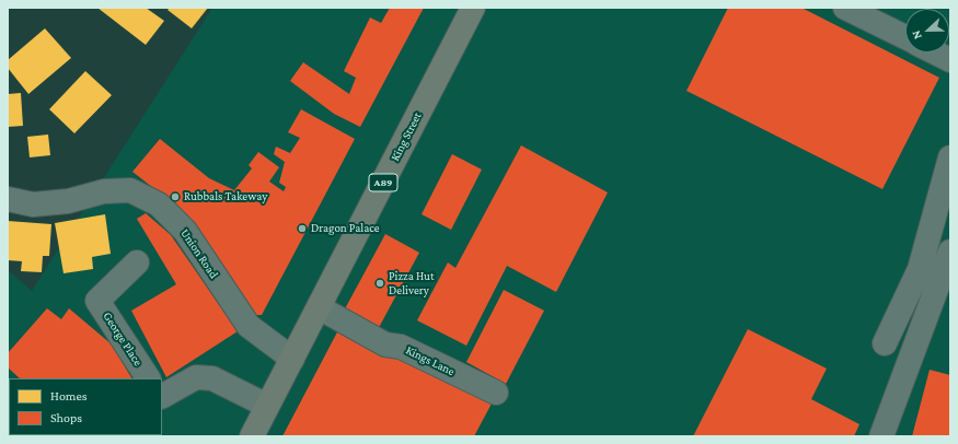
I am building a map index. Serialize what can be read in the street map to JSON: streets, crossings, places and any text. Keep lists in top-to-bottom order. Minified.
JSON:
{"streets":{"main road":["King Street","A89"],"street":["Union Road","George Place","Kings Lane"]},"crossings":[["King Street","A89"],["King Street","Union Road"],["King Street","Kings Lane"],["A89","Union Road"]],"places":["Rubbals Takeway","Dragon Palace","Pizza Hut Delivery"],"legend":["Homes","Shops"],"north":"left"}
